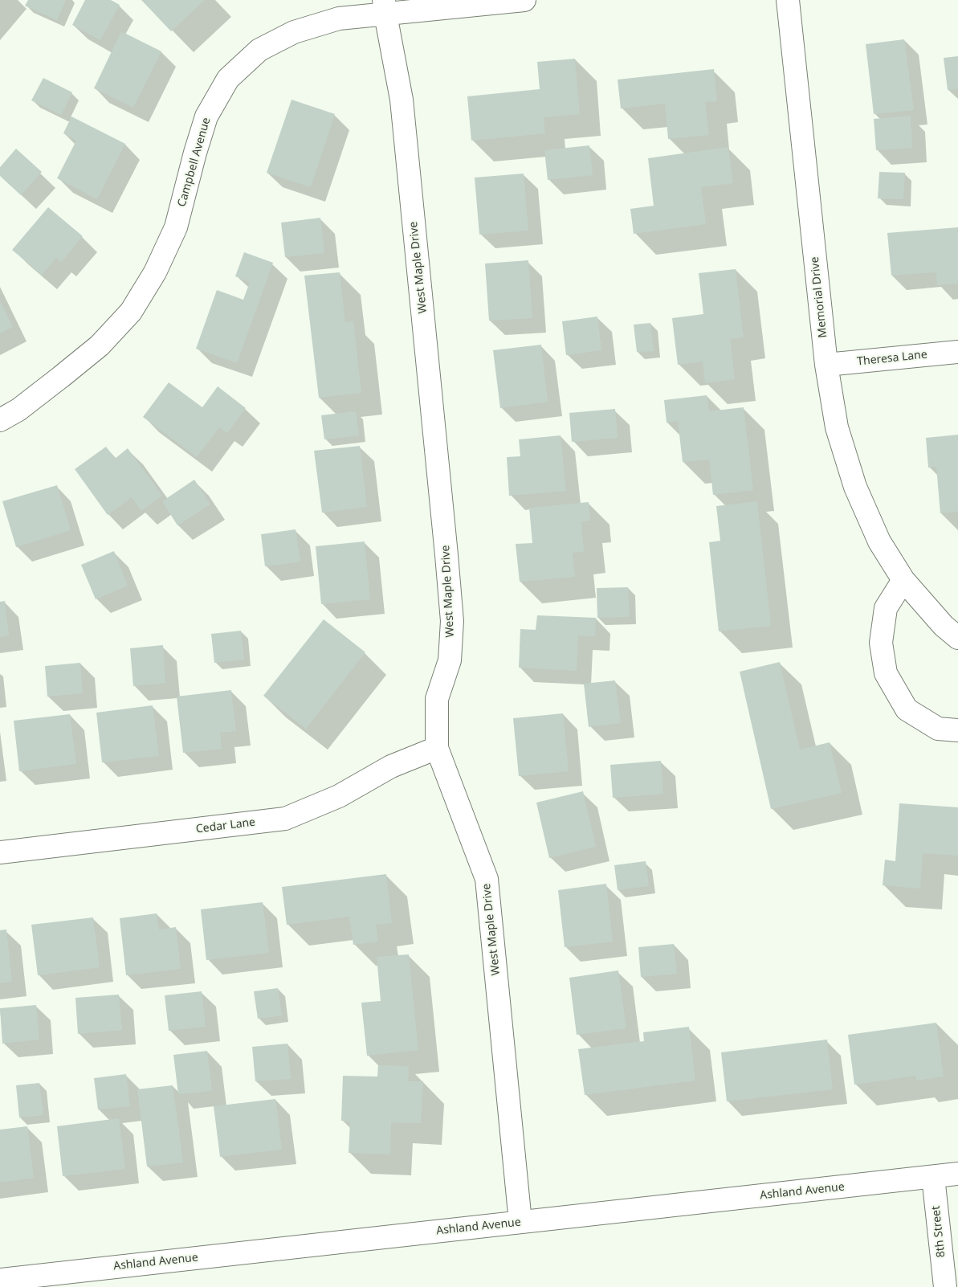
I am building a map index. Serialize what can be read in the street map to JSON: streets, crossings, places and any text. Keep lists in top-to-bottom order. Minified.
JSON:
{"streets":{"street":["Campbell Avenue","West Maple Drive","Memorial Drive","Theresa Lane","Cedar Lane","Ashland Avenue","8th Street"]},"crossings":[["Campbell Avenue","West Maple Drive"],["West Maple Drive","Cedar Lane"],["West Maple Drive","Ashland Avenue"],["Memorial Drive","Theresa Lane"],["Ashland Avenue","8th Street"]]}
